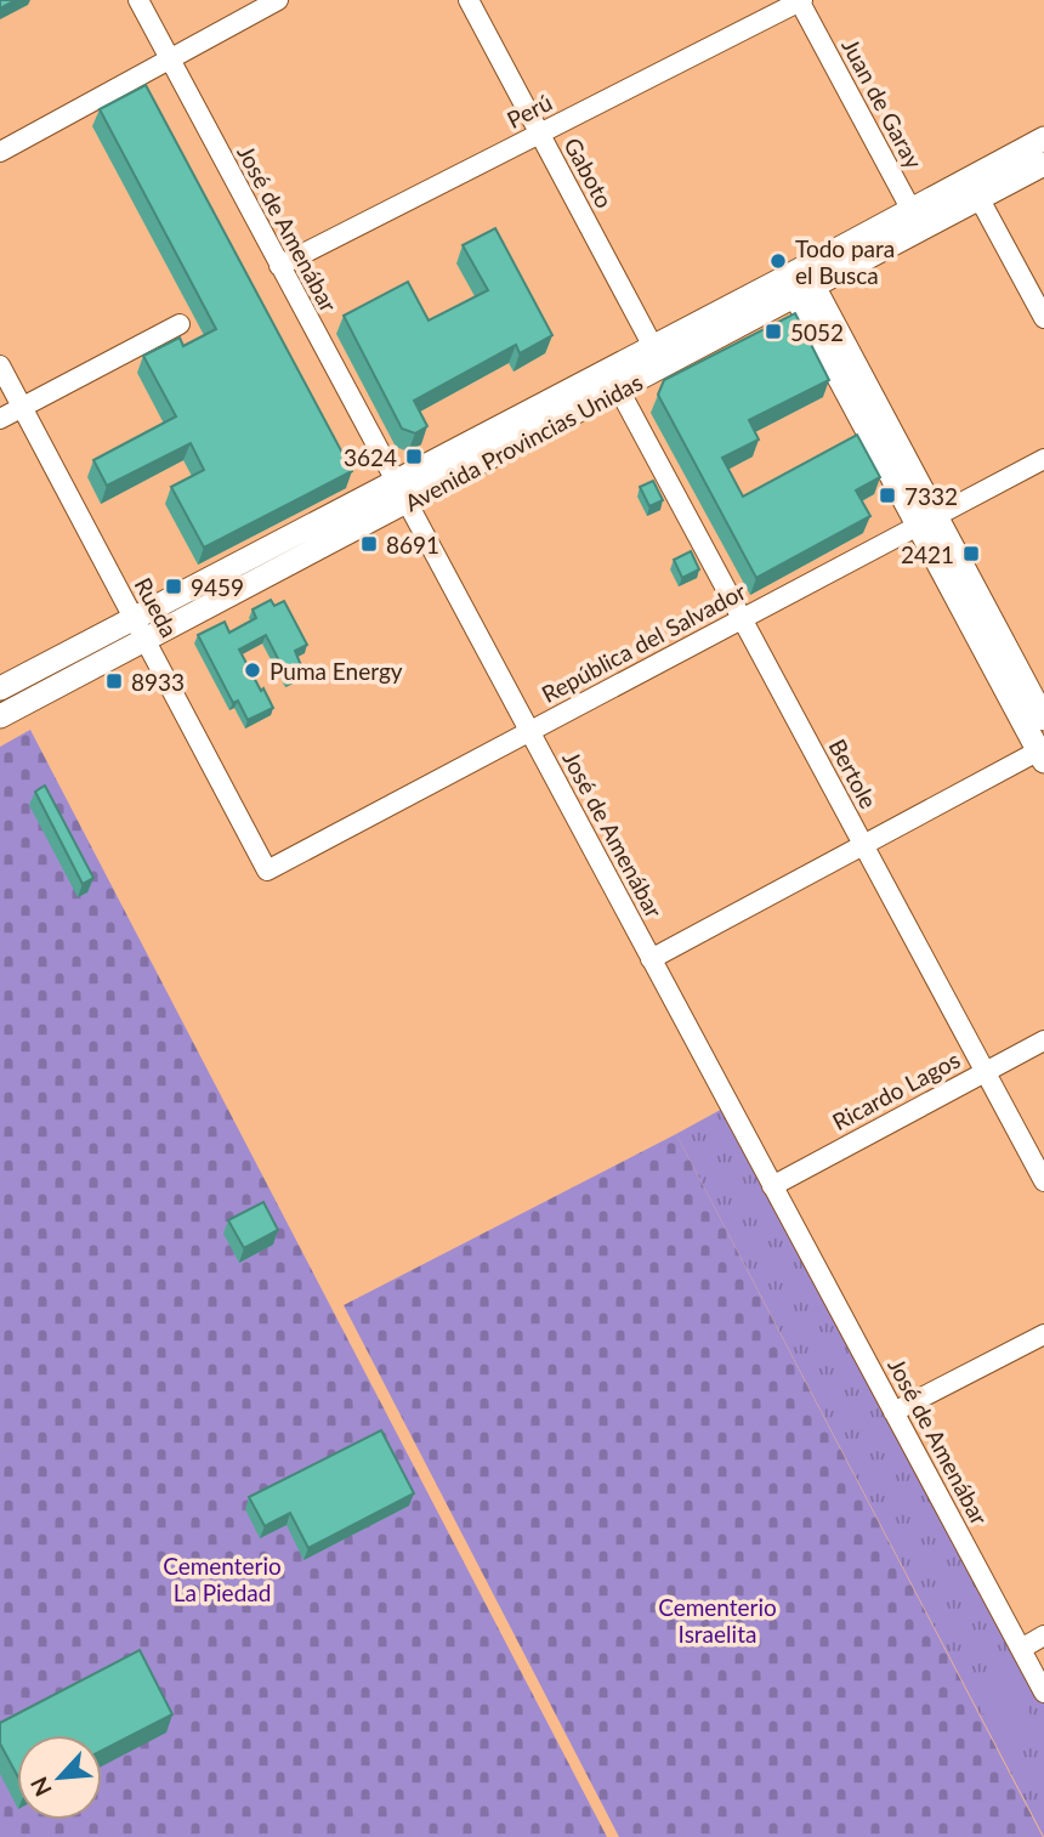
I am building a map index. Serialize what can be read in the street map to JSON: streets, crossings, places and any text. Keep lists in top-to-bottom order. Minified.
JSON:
{"streets":{"main road":["Avenida Provincias Unidas"],"street":["Juan de Garay","Perú","Gaboto","José de Amenábar","Rueda","República del Salvador","Bertole","Ricardo Lagos"]},"crossings":[["Juan de Garay","Perú"],["Juan de Garay","Avenida Provincias Unidas"],["Perú","Gaboto"],["Perú","José de Amenábar"],["Gaboto","Avenida Provincias Unidas"],["José de Amenábar","Avenida Provincias Unidas"],["José de Amenábar","República del Salvador"],["José de Amenábar","Ricardo Lagos"],["Avenida Provincias Unidas","Rueda"],["Avenida Provincias Unidas","Bertole"],["Rueda","República del Salvador"],["República del Salvador","Bertole"],["Bertole","Ricardo Lagos"]],"parks":["Cementerio La Piedad","Cementerio Israelita"],"places":{"other":["Todo para el Busca","Puma Energy"],"transit":["5052","3624","7332","8691","2421","9459","8933"]},"north":"bottom left"}
